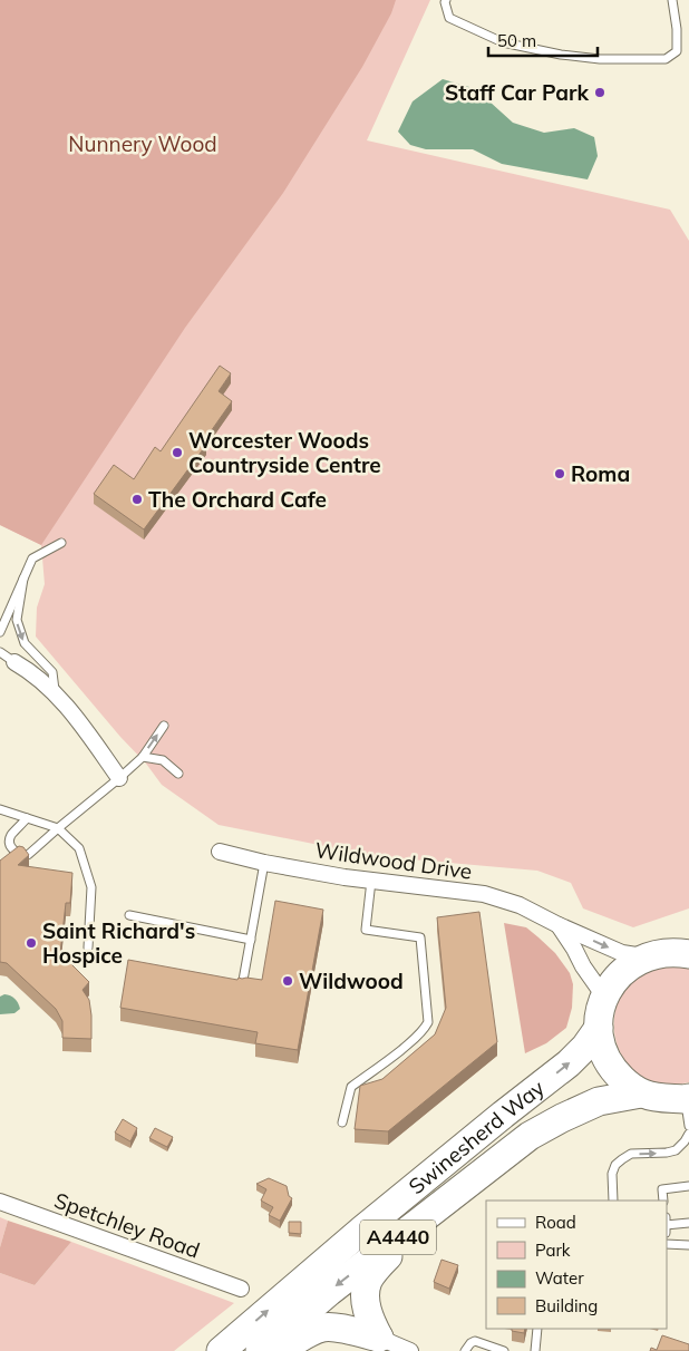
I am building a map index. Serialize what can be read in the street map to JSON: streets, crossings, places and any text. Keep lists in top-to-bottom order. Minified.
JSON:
{"streets":{"highway":["Swinesherd Way","A4440"],"street":["Wildwood Drive","Spetchley Road"]},"parks":["Nunnery Wood"],"places":["Staff Car Park","Worcester Woods Countryside Centre","Roma","The Orchard Cafe","Saint Richard's Hospice","Wildwood"],"legend":["Road","Park","Water","Building"],"scale_bar":"50 m"}
